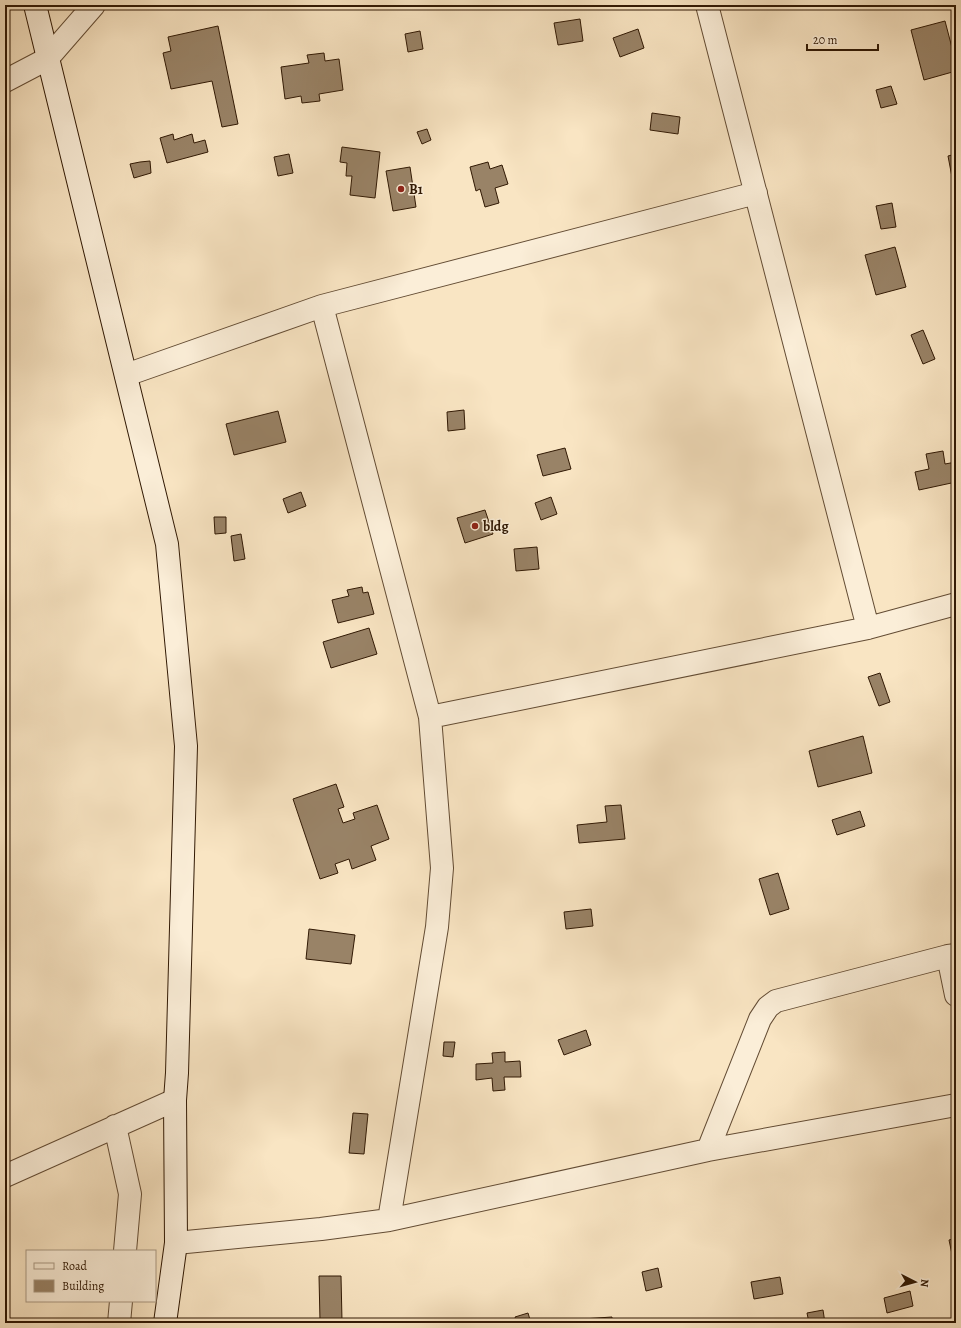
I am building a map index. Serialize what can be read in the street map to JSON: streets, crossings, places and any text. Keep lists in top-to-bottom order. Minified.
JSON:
{"places":["B1","bldg"],"legend":["Road","Building"],"scale_bar":"20 m","north":"right"}
